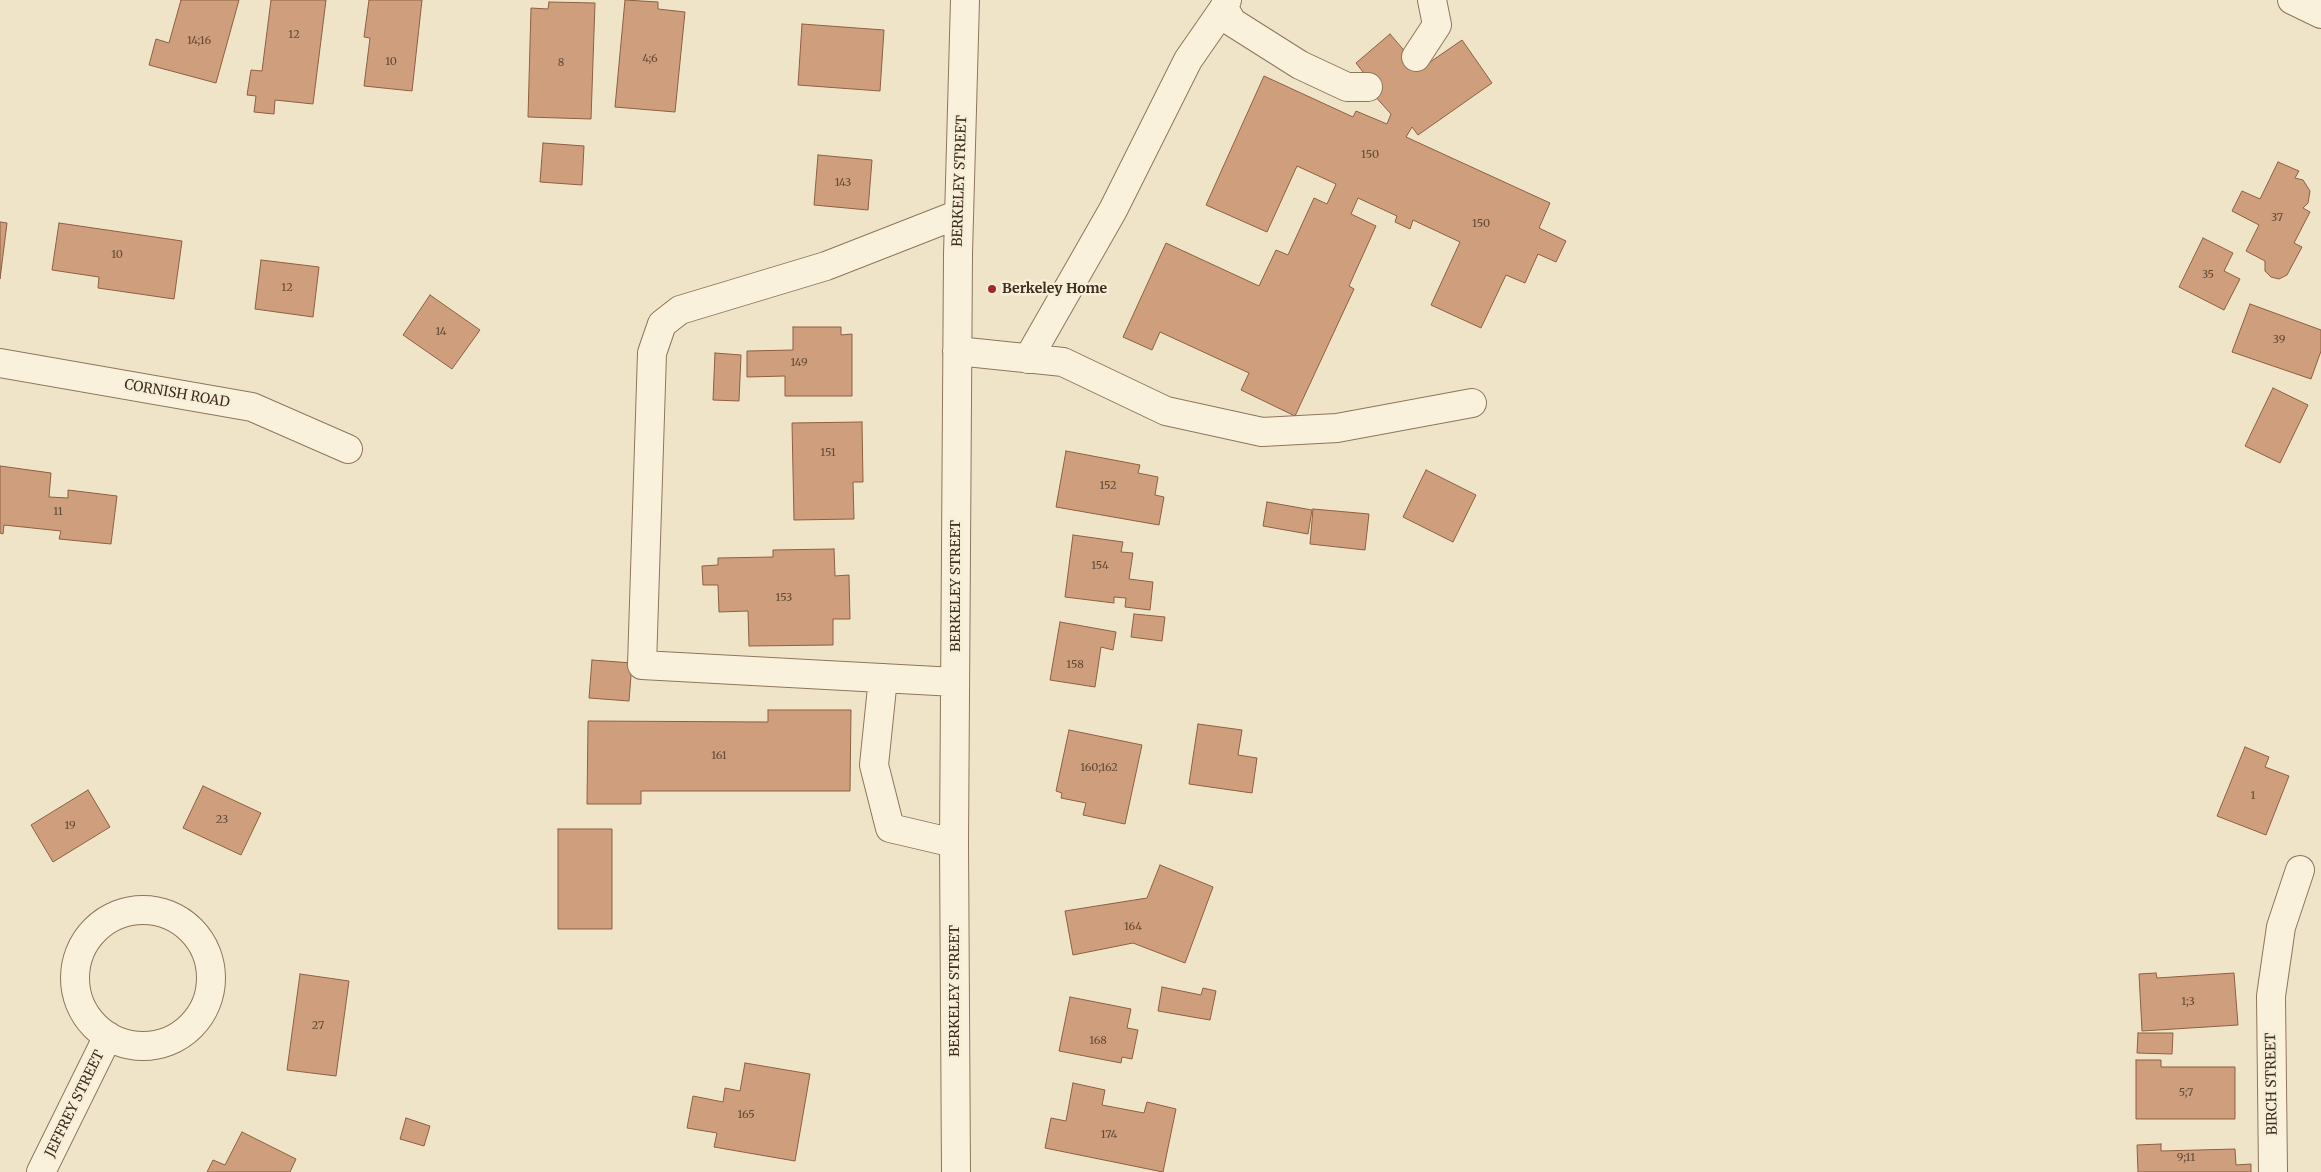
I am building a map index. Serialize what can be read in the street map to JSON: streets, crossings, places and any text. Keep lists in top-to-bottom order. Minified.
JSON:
{"streets":{"street":["BERKELEY STREET","CORNISH ROAD","BIRCH STREET","JEFFREY STREET"]},"places":["Berkeley Home"],"house_numbers":["12","14;16","4;6","10","8","150","143","37","150","10","35","12","14","39","149","151","152","11","154","153","158","161","160;162","1","23","19","164","1;3","27","168","5;7","165","174","9;11"]}
